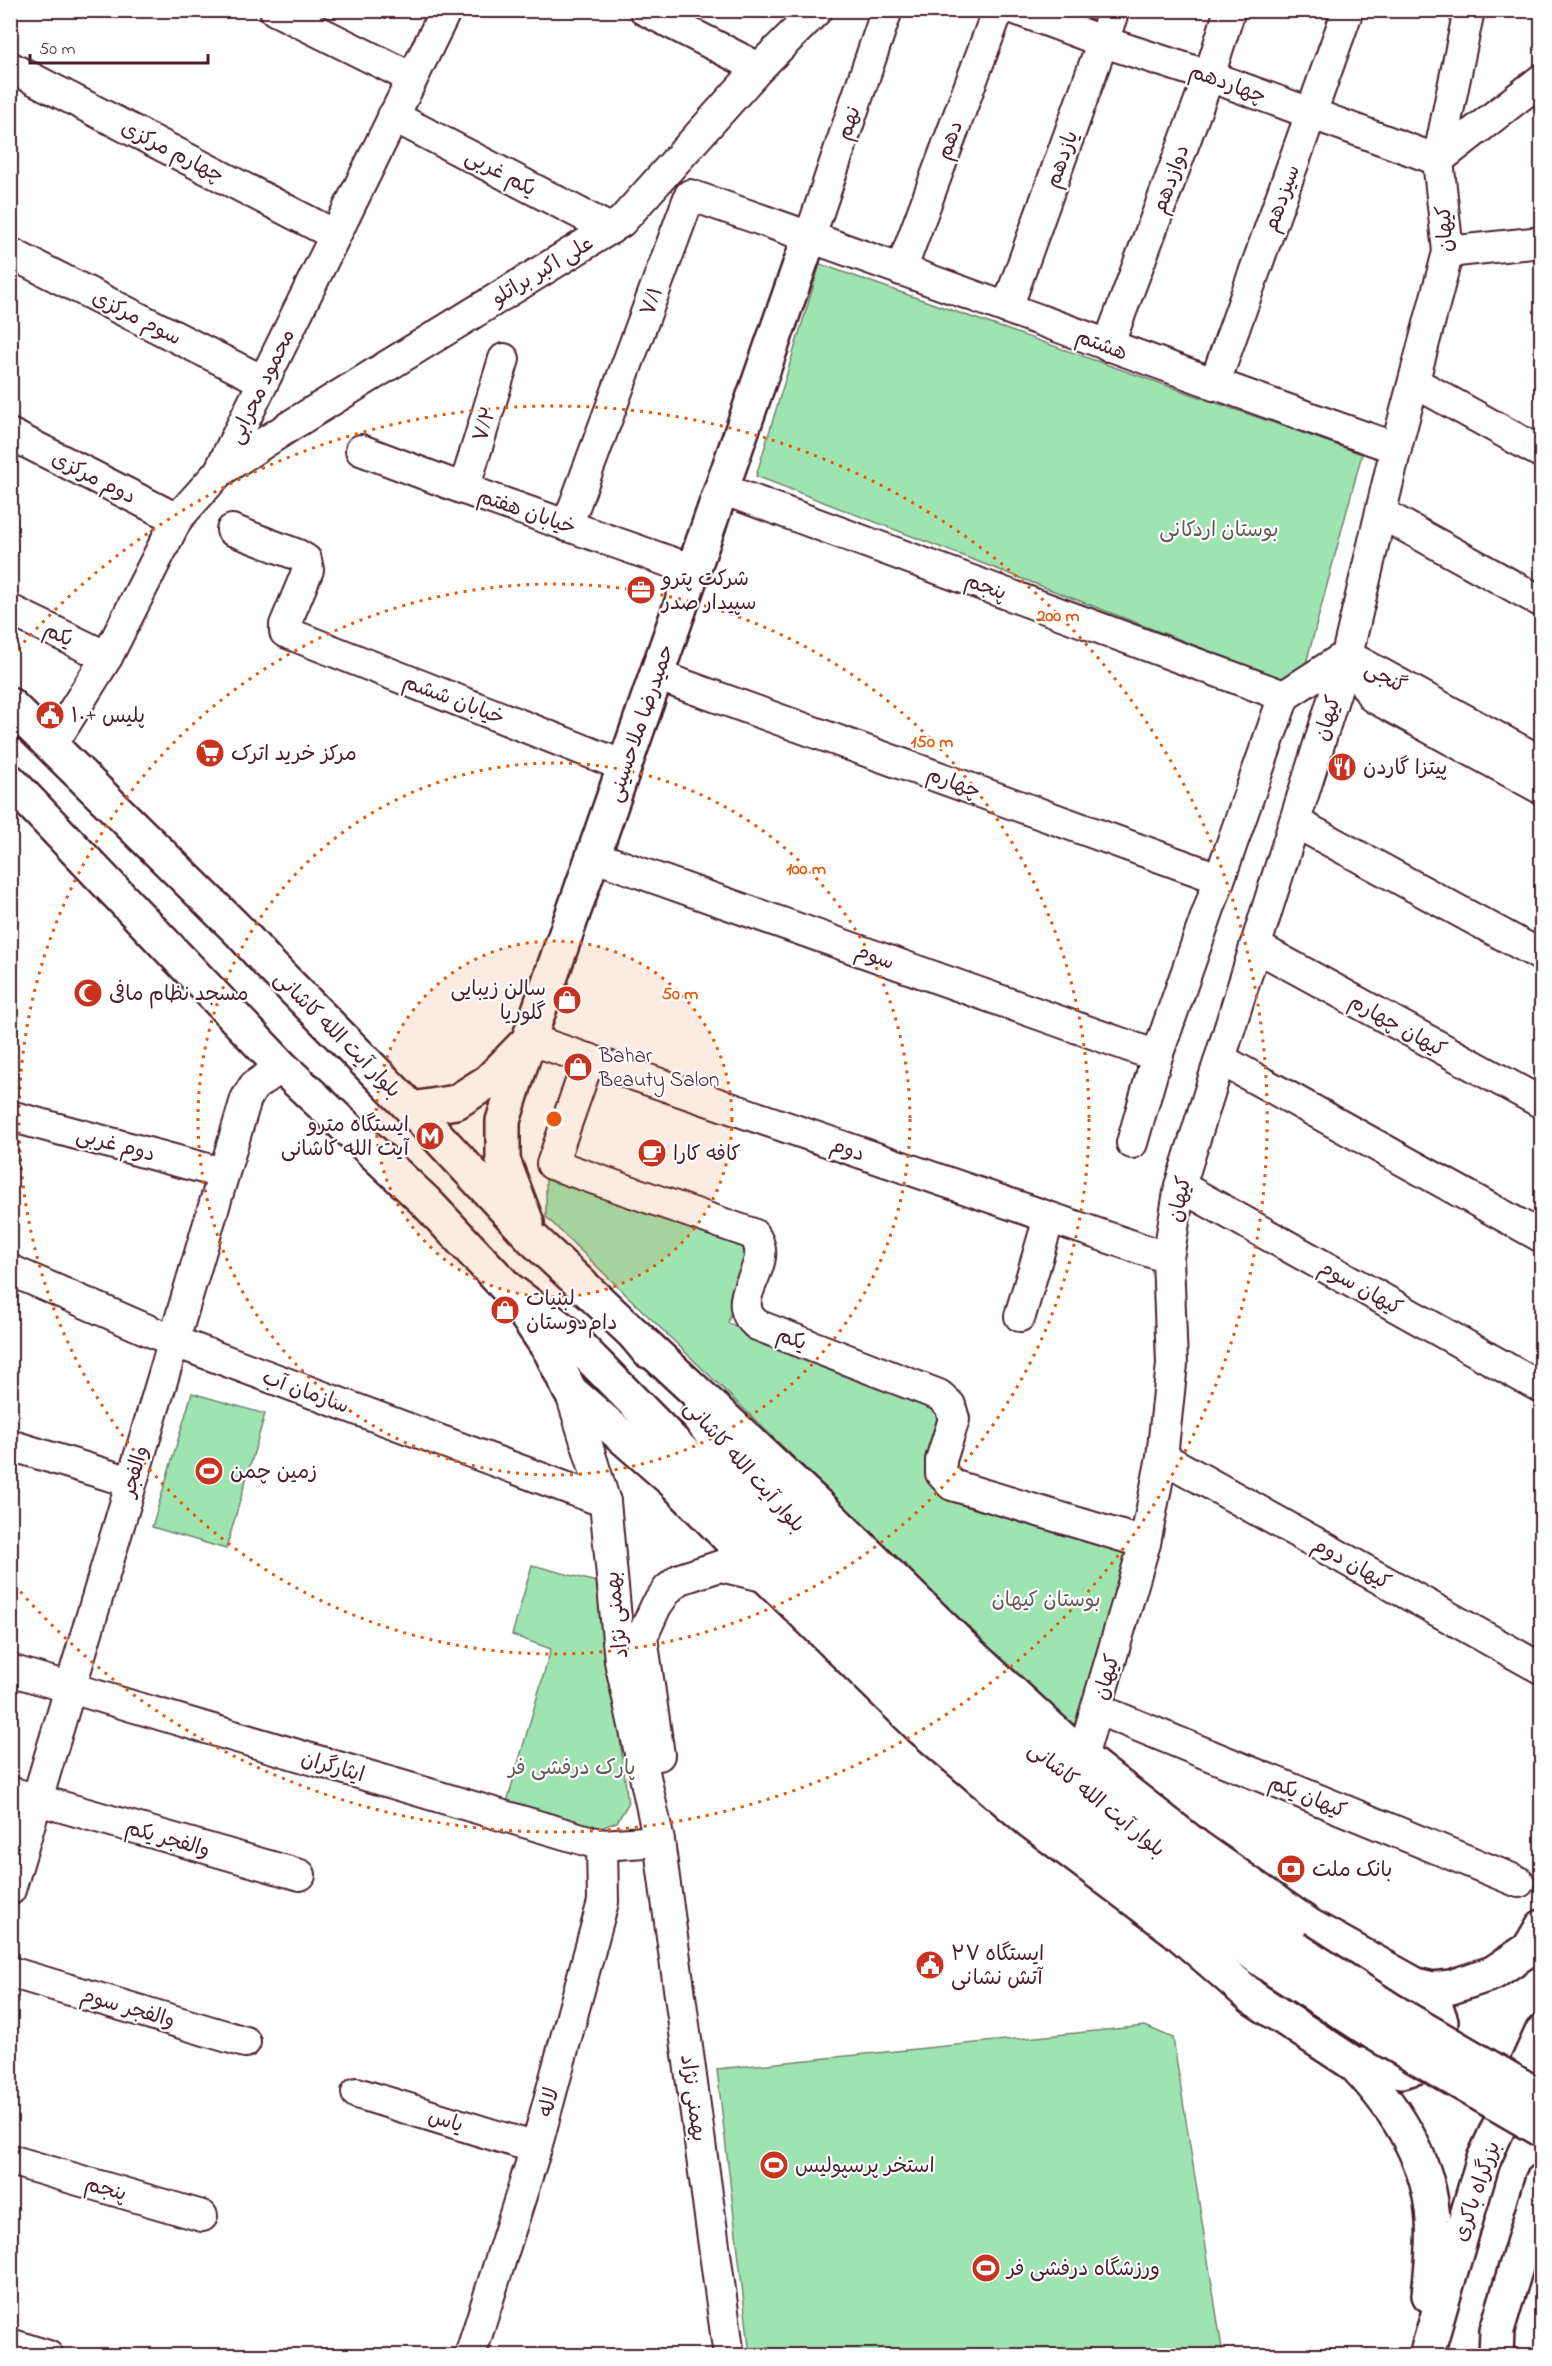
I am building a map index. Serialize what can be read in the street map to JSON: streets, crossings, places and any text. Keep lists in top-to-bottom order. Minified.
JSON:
{"streets":{"main road":["حمیدرضا ملاحسینی","بلوار آیت الله کاشانی","بزرگراه باکری"],"street":["چهاردهم","نهم","دهم","چهارم مرکزی","یازدهم","یکم غربی","دوازدهم","سیزدهم","کیهان","علی اکبر براتلو","۷/۱","سوم مرکزی","هشتم","محمود محرابی","۷/۲","دوم مرکزی","خیابان هفتم","پنجم","یکم","گنجی","خیابان ششم","چهارم","سوم","کیهان چهارم","دوم غربی","دوم","کیهان سوم","سازمان آب","والفجر","کیهان دوم","بهمنی نژاد","ایثارگران","کیهان یکم","والفجر یکم","والفجر سوم","لاله","یاس"]},"crossings":[["چهاردهم","یازدهم"],["چهاردهم","دوازدهم"],["چهاردهم","سیزدهم"],["چهاردهم","کیهان"],["نهم","۷/۱"],["نهم","هشتم"],["نهم","حمیدرضا ملاحسینی"],["دهم","هشتم"],["چهارم مرکزی","محمود محرابی"],["یازدهم","هشتم"],["یکم غربی","علی اکبر براتلو"],["یکم غربی","محمود محرابی"],["دوازدهم","هشتم"],["سیزدهم","هشتم"],["کیهان","هشتم"],["کیهان","پنجم"],["کیهان","یکم"],["کیهان","گنجی"],["کیهان","کیهان چهارم"],["کیهان","دوم"],["کیهان","کیهان سوم"],["کیهان","کیهان دوم"],["کیهان","کیهان یکم"],["علی اکبر براتلو","محمود محرابی"],["۷/۱","هشتم"],["۷/۱","خیابان هفتم"],["۷/۱","حمیدرضا ملاحسینی"],["سوم مرکزی","محمود محرابی"],["هشتم","حمیدرضا ملاحسینی"],["محمود محرابی","دوم مرکزی"],["محمود محرابی","یکم"],["محمود محرابی","بلوار آیت الله کاشانی"],["۷/۲","خیابان هفتم"],["خیابان هفتم","حمیدرضا ملاحسینی"],["پنجم","حمیدرضا ملاحسینی"],["یکم","دوم"],["خیابان ششم","حمیدرضا ملاحسینی"],["حمیدرضا ملاحسینی","چهارم"],["حمیدرضا ملاحسینی","سوم"],["حمیدرضا ملاحسینی","بلوار آیت الله کاشانی"],["حمیدرضا ملاحسینی","دوم"],["بلوار آیت الله کاشانی","والفجر"],["دوم غربی","والفجر"],["سازمان آب","والفجر"],["سازمان آب","بهمنی نژاد"],["والفجر","ایثارگران"],["والفجر","والفجر یکم"],["بهمنی نژاد","ایثارگران"],["ایثارگران","لاله"],["لاله","یاس"]],"parks":["بوستان اردکانی","بوستان کیهان","پارک درفشی فر"],"places":{"office":["شرکت پترو سپیدار صدر"],"public building":["پلیس +۱۰","ایستگاه ۲۷ آتش نشانی"],"supermarket":["مرکز خرید اترک"],"restaurant":["پیتزا گاردن"],"mosque":["مسجد نظام مافی"],"shop":["سالن زیبایی گلوريا","Bahar Beauty Salon","لبنیات دام‌دوستان"],"metro station":["ایستگاه مترو آیت الله کاشانی"],"cafe":["کافه کارا"],"sports":["زمین چمن","استخر پرسپولیس","ورزشگاه درفشی فر"],"bank":["بانک ملت"]},"scale_bar":"50 m","rings":["200 m","150 m","100 m","50 m"]}
